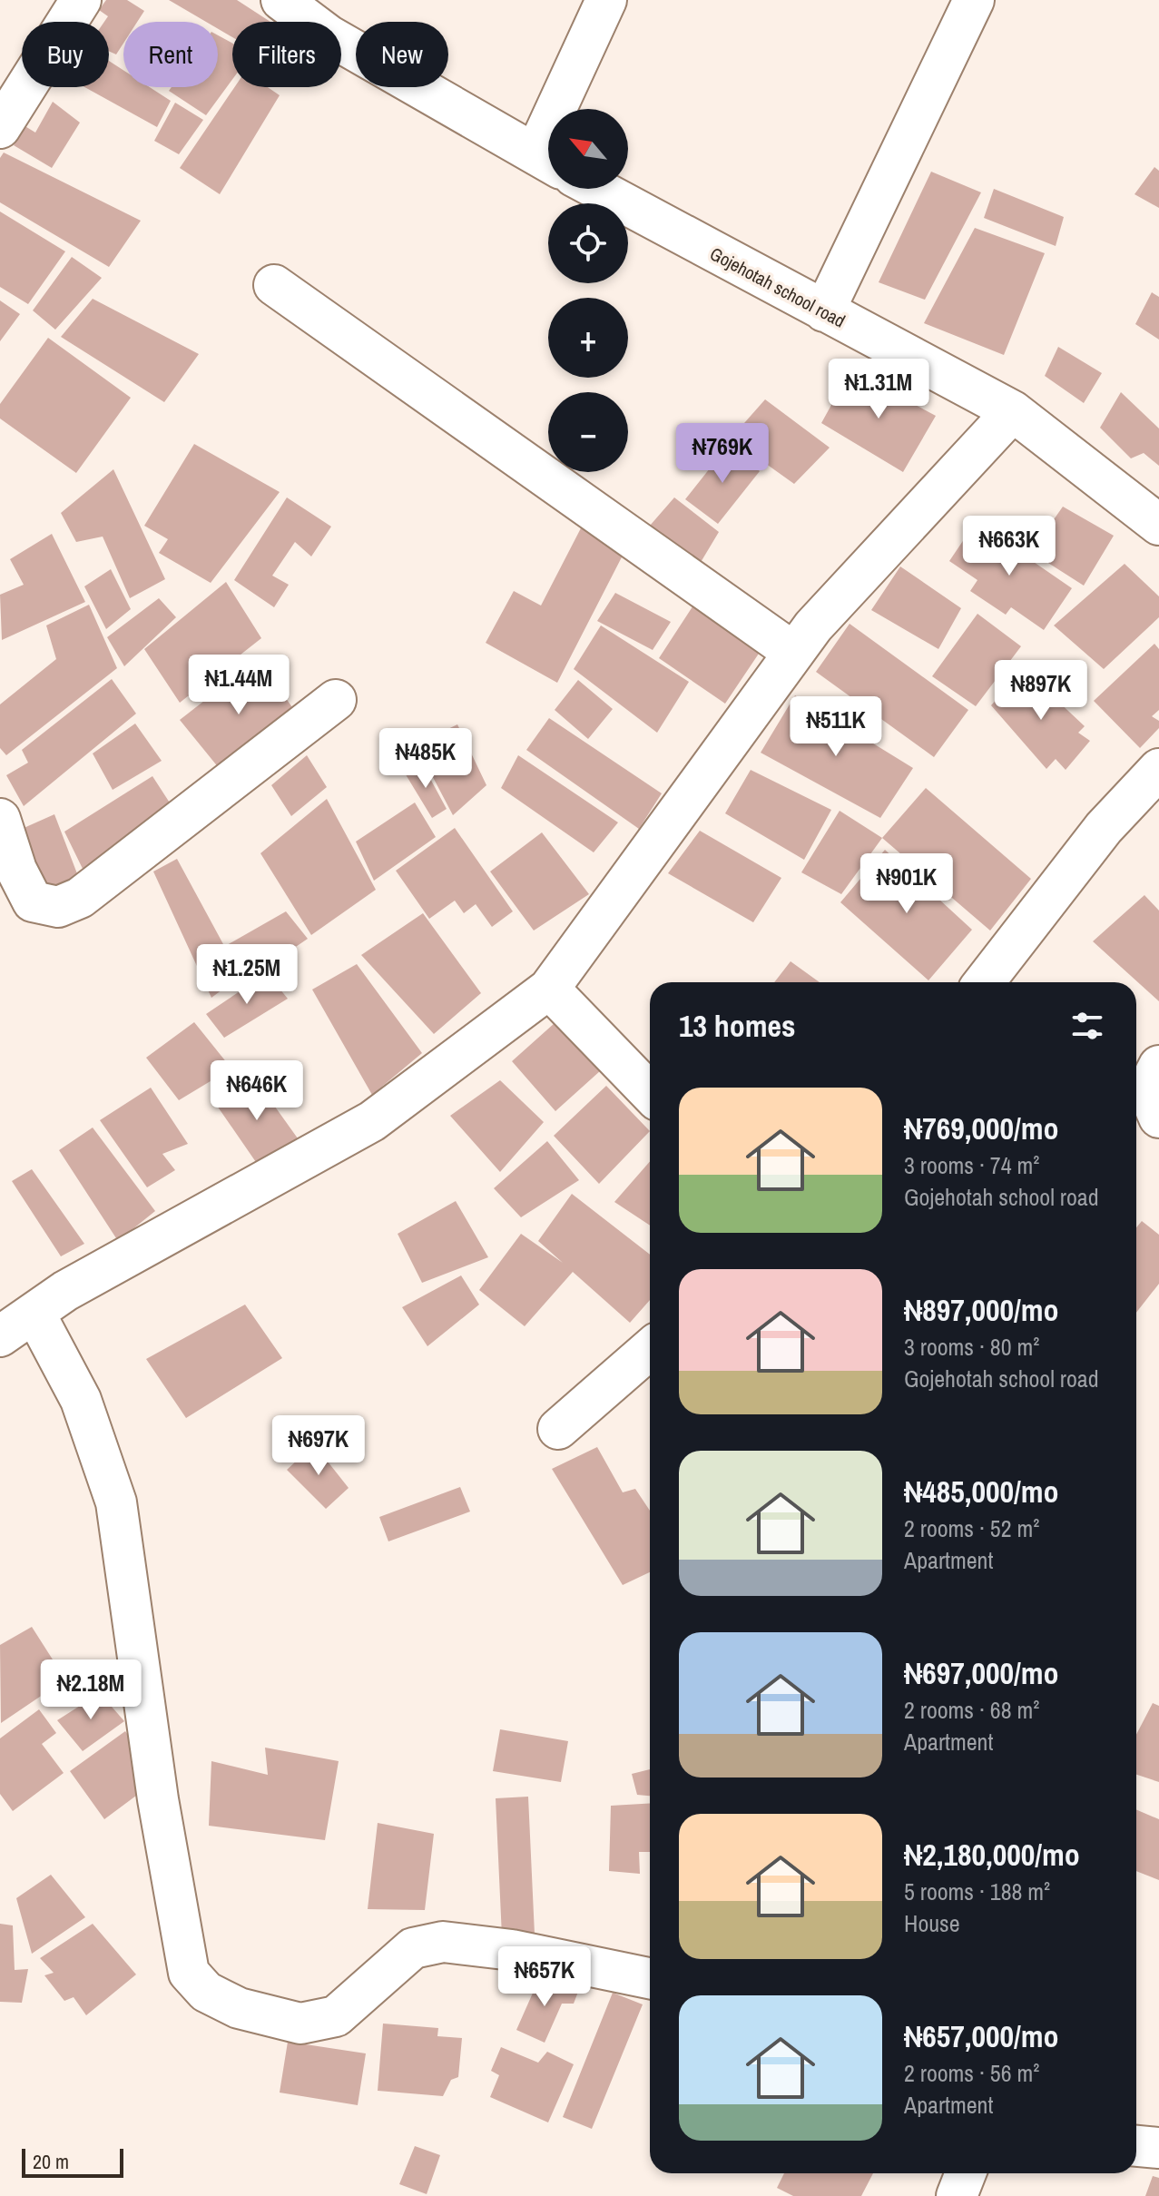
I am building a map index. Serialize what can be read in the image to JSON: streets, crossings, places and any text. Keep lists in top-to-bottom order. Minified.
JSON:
{"streets":{"street":["Gojehotah school road"]},"scale_bar":"20 m","north":"top left","page":{"chip":["Buy","Rent","Filters","New"],"map_buttons":["+","−"],"price":["₦1.31M","₦769K","₦663K","₦1.44M","₦897K","₦511K","₦485K","₦901K","₦1.25M","₦646K","₦697K","₦2.18M","₦657K"],"heading":"13 homes","list":[{"name":"₦769,000/mo","note":"3 rooms · 74 m² · Gojehotah school road"},{"name":"₦897,000/mo","note":"3 rooms · 80 m² · Gojehotah school road"},{"name":"₦485,000/mo","note":"2 rooms · 52 m² · Apartment"},{"name":"₦697,000/mo","note":"2 rooms · 68 m² · Apartment"},{"name":"₦2,180,000/mo","note":"5 rooms · 188 m² · House"},{"name":"₦657,000/mo","note":"2 rooms · 56 m² · Apartment"}],"scale":"20 m"}}
